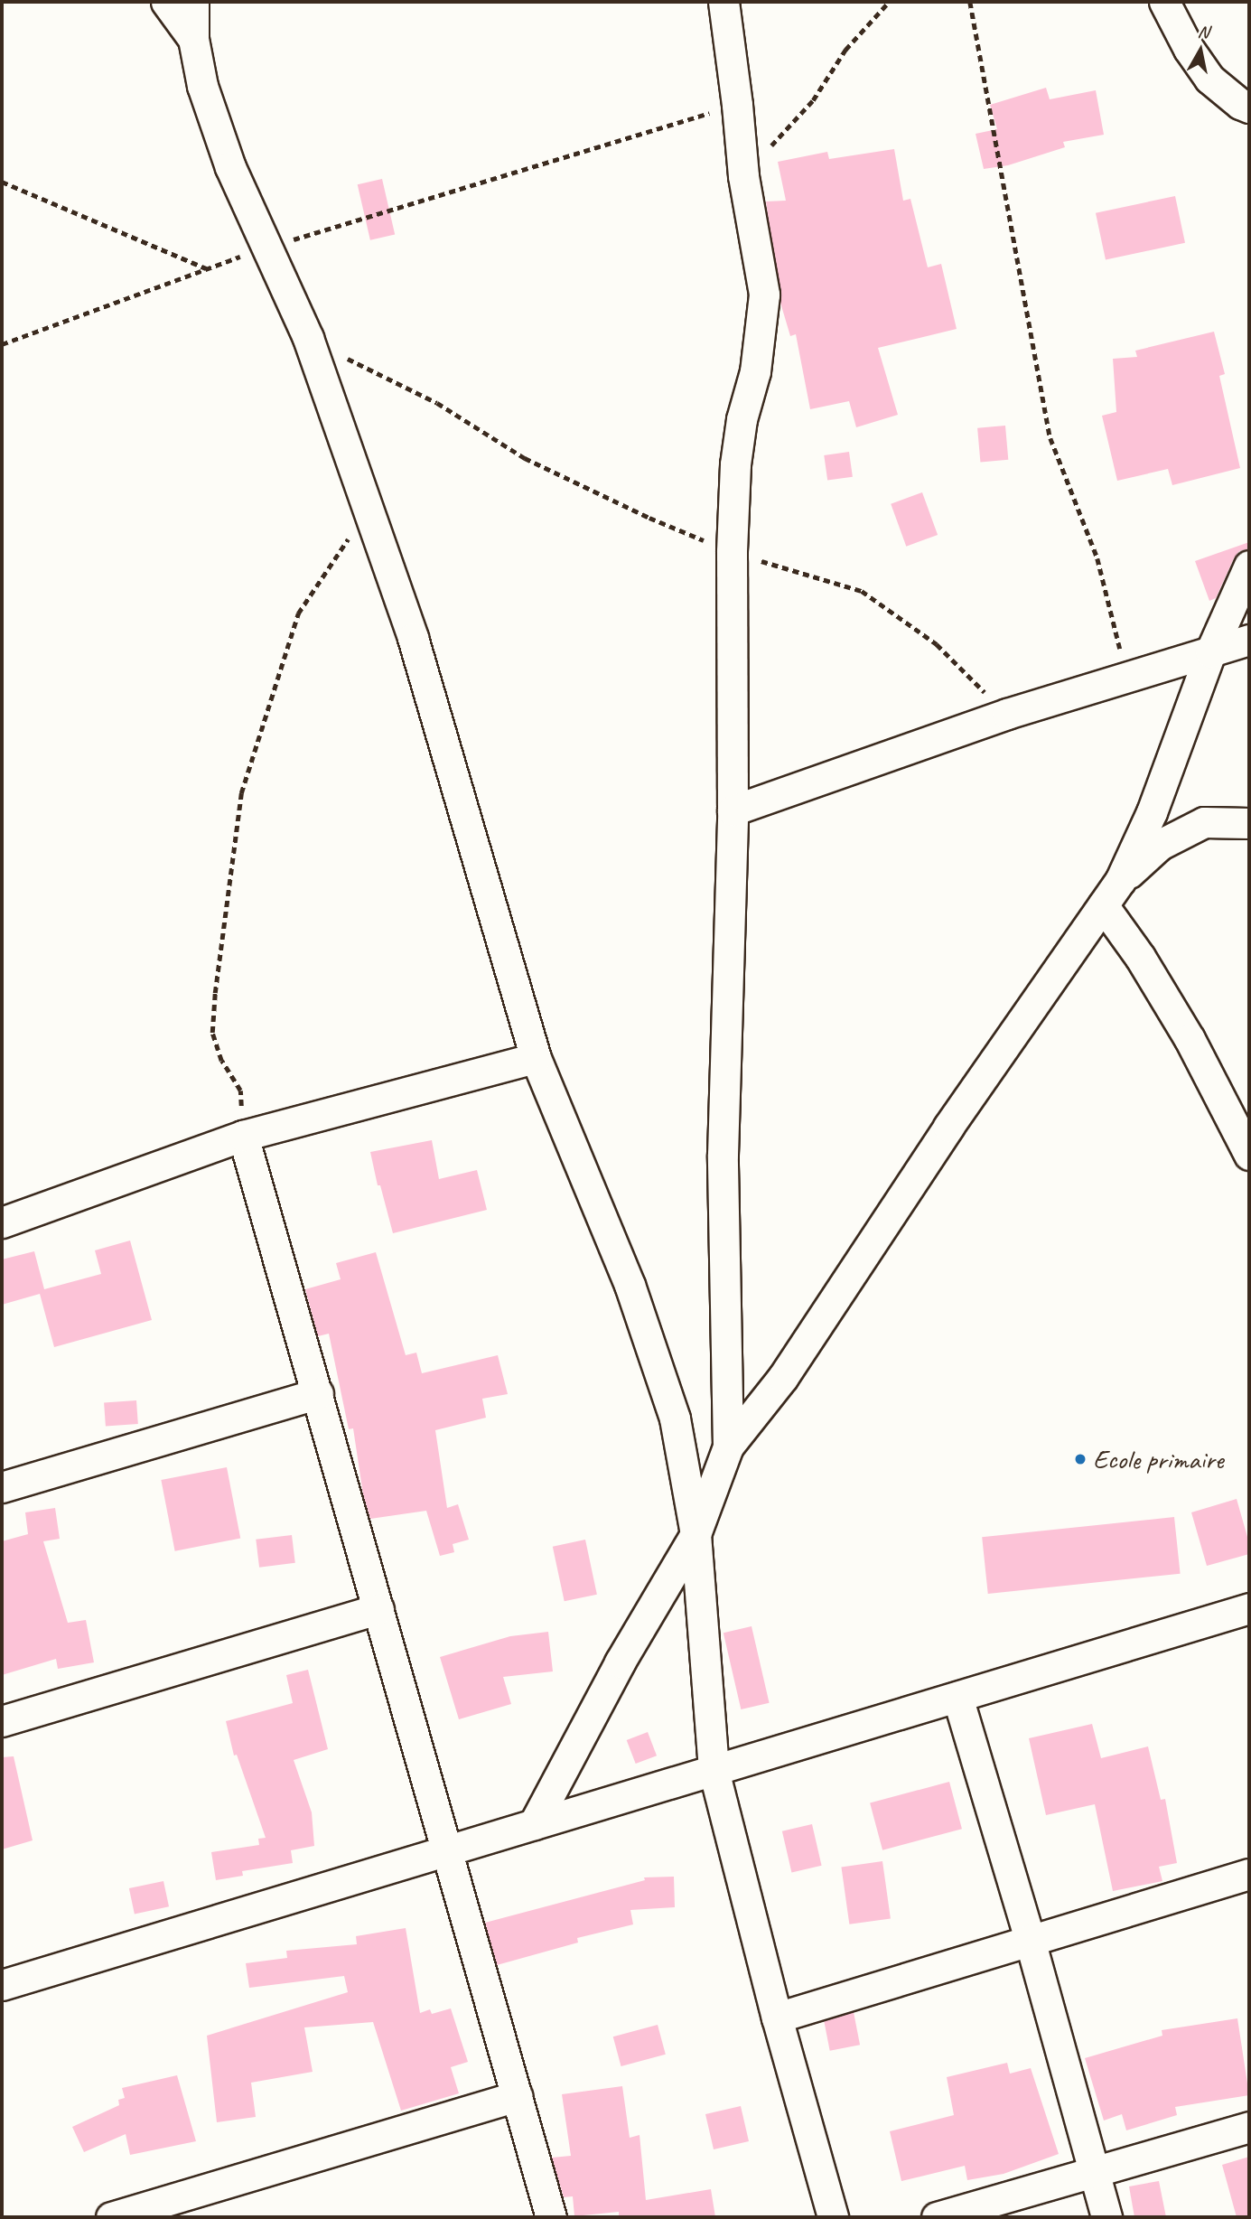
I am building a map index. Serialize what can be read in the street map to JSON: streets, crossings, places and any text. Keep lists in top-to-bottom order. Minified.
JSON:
{"places":["Ecole primaire"],"north":"top"}
